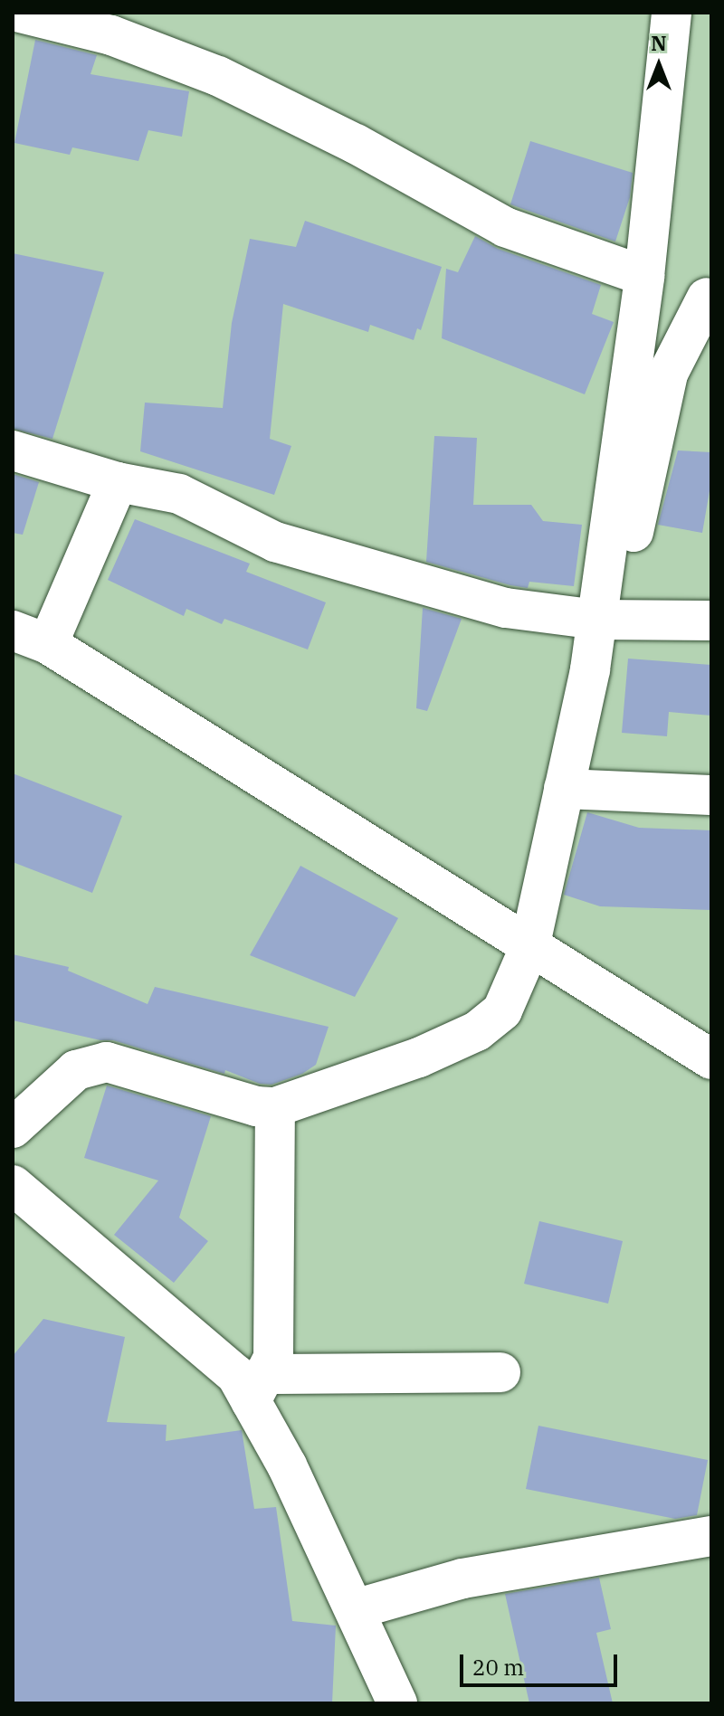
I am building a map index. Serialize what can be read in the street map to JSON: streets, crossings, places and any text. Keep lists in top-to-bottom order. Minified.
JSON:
{"scale_bar":"20 m","north":"top"}
